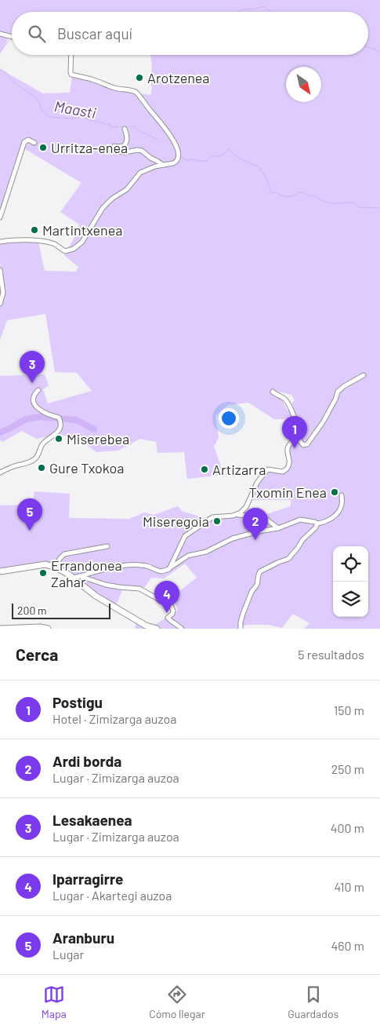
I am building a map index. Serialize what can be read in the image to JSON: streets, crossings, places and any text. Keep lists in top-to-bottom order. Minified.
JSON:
{"water":["Maasti"],"places":["Arotzenea","Urritza-enea","Martintxenea","Miserebea","Gure Txokoa","Artizarra","Txomin Enea","Miseregoia","Errandonea Zahar"],"scale_bar":"200 m","north":"bottom right","page":{"search":"Buscar aquí","pins":["3","1","5","2","4"],"scale":"200 m","heading":["Cerca","5 resultados"],"list":[{"mark":"1","name":"Postigu","note":"Hotel · Zimizarga auzoa","value":"150 m"},{"mark":"2","name":"Ardi borda","note":"Lugar · Zimizarga auzoa","value":"250 m"},{"mark":"3","name":"Lesakaenea","note":"Lugar · Zimizarga auzoa","value":"400 m"},{"mark":"4","name":"Iparragirre","note":"Lugar · Akartegi auzoa","value":"410 m"},{"mark":"5","name":"Aranburu","note":"Lugar","value":"460 m"}],"nav":["Mapa","Cómo llegar","Guardados"]}}
